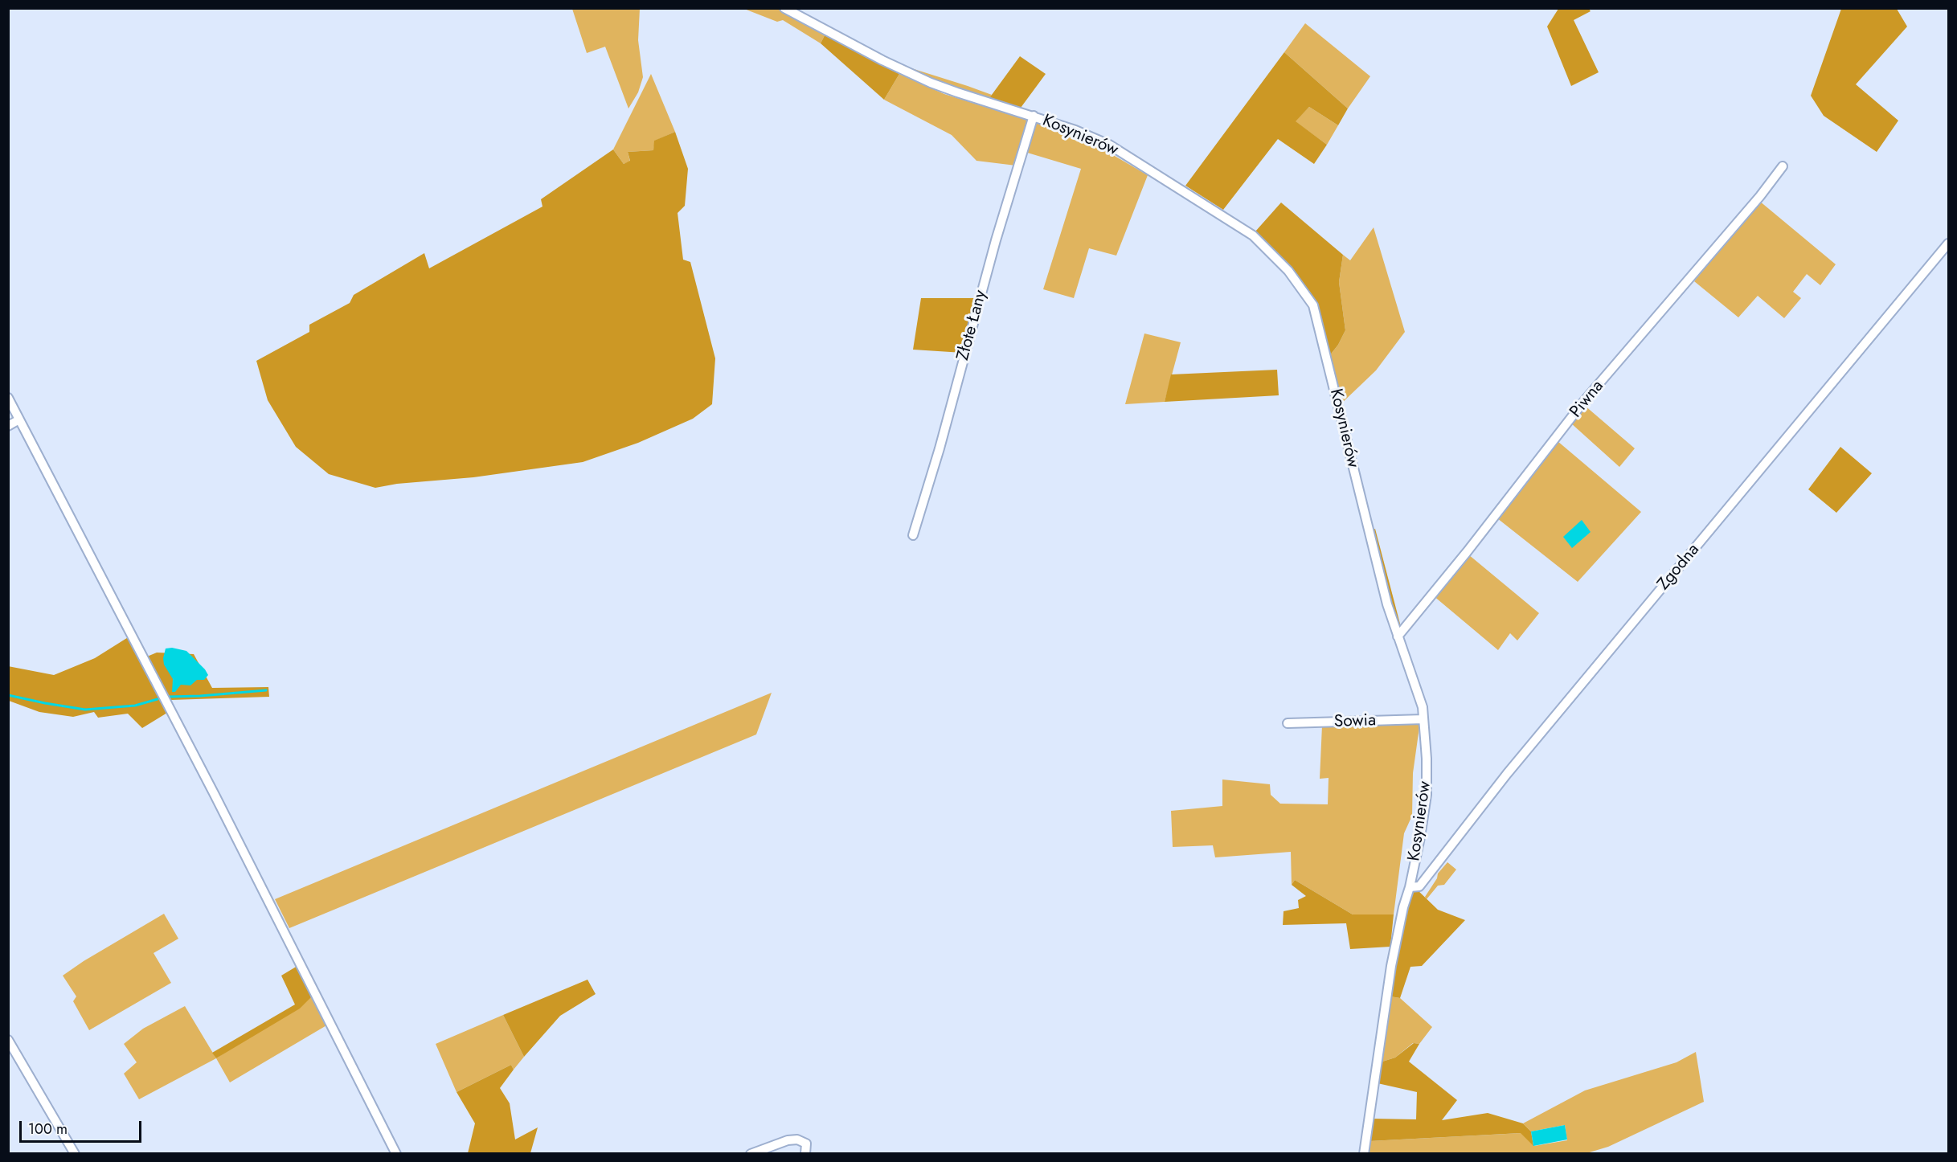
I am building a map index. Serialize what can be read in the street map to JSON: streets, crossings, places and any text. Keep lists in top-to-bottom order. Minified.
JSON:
{"streets":{"street":["Kosynierów","Złote Łany","Piwna","Zgodna","Sowia"]},"crossings":[["Kosynierów","Złote Łany"],["Kosynierów","Piwna"],["Kosynierów","Zgodna"],["Kosynierów","Sowia"]],"scale_bar":"100 m"}
